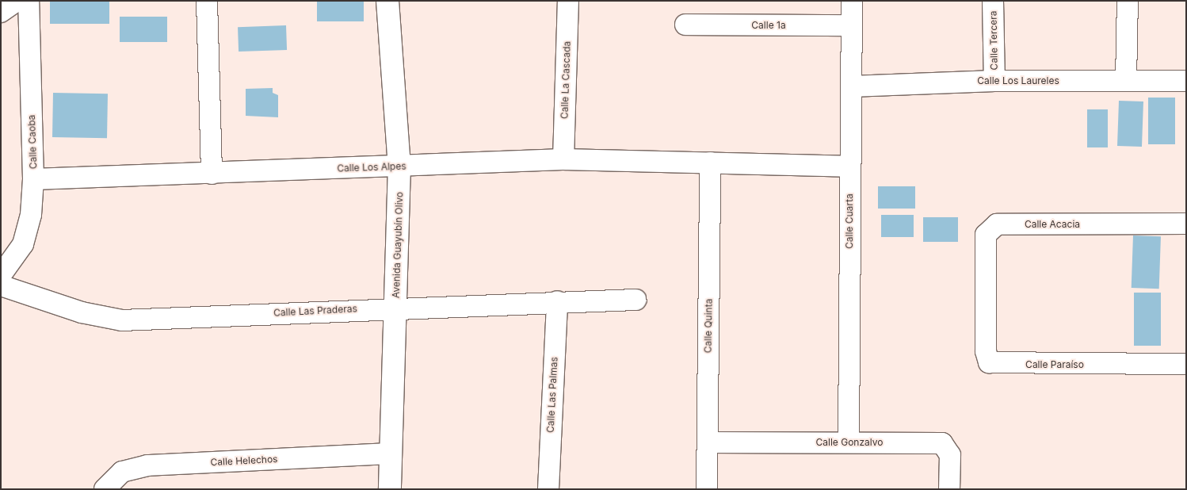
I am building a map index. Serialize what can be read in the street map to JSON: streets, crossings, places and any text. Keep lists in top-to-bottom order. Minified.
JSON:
{"streets":{"main road":["Avenida Guayubín Olivo"],"street":["Calle 1a","Calle Tercera","Calle La Cascada","Calle Los Laureles","Calle Caoba","Calle Los Alpes","Calle Cuarta","Calle Acacia","Calle Las Praderas","Calle Quinta","Calle Paraíso","Calle Las Palmas","Calle Gonzalvo","Calle Helechos"]},"crossings":[["Calle 1a","Calle Cuarta"],["Calle Tercera","Calle Los Laureles"],["Calle La Cascada","Calle Los Alpes"],["Calle Los Laureles","Calle Cuarta"],["Calle Caoba","Calle Los Alpes"],["Calle Los Alpes","Calle Cuarta"],["Calle Los Alpes","Avenida Guayubín Olivo"],["Calle Los Alpes","Calle Quinta"],["Calle Cuarta","Calle Gonzalvo"],["Calle Acacia","Calle Paraíso"],["Avenida Guayubín Olivo","Calle Las Praderas"],["Avenida Guayubín Olivo","Calle Helechos"],["Calle Las Praderas","Calle Las Palmas"],["Calle Quinta","Calle Gonzalvo"]]}
